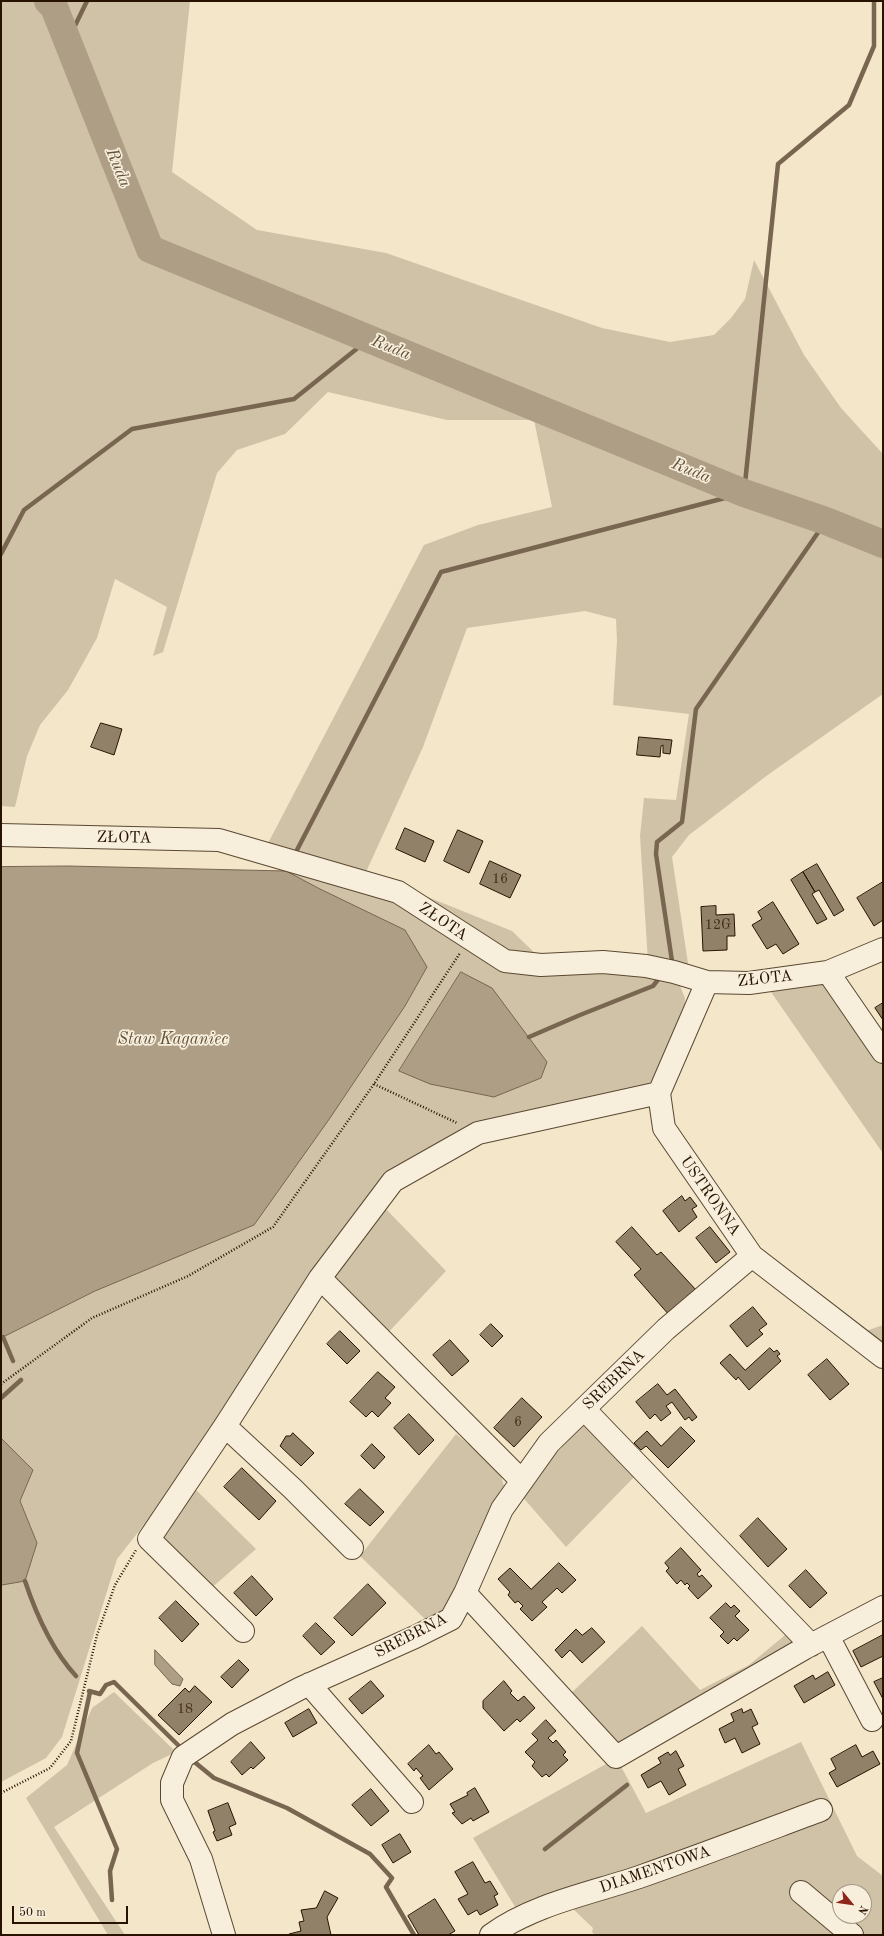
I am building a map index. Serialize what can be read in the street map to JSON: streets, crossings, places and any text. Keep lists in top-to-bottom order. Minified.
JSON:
{"streets":{"street":["ZŁOTA","USTRONNA","SREBRNA","DIAMENTOWA"]},"crossings":[["USTRONNA","SREBRNA"]],"water":["Ruda","Staw Kaganiec"],"house_numbers":["16","12G","6","18"],"scale_bar":"50 m","north":"bottom right"}
